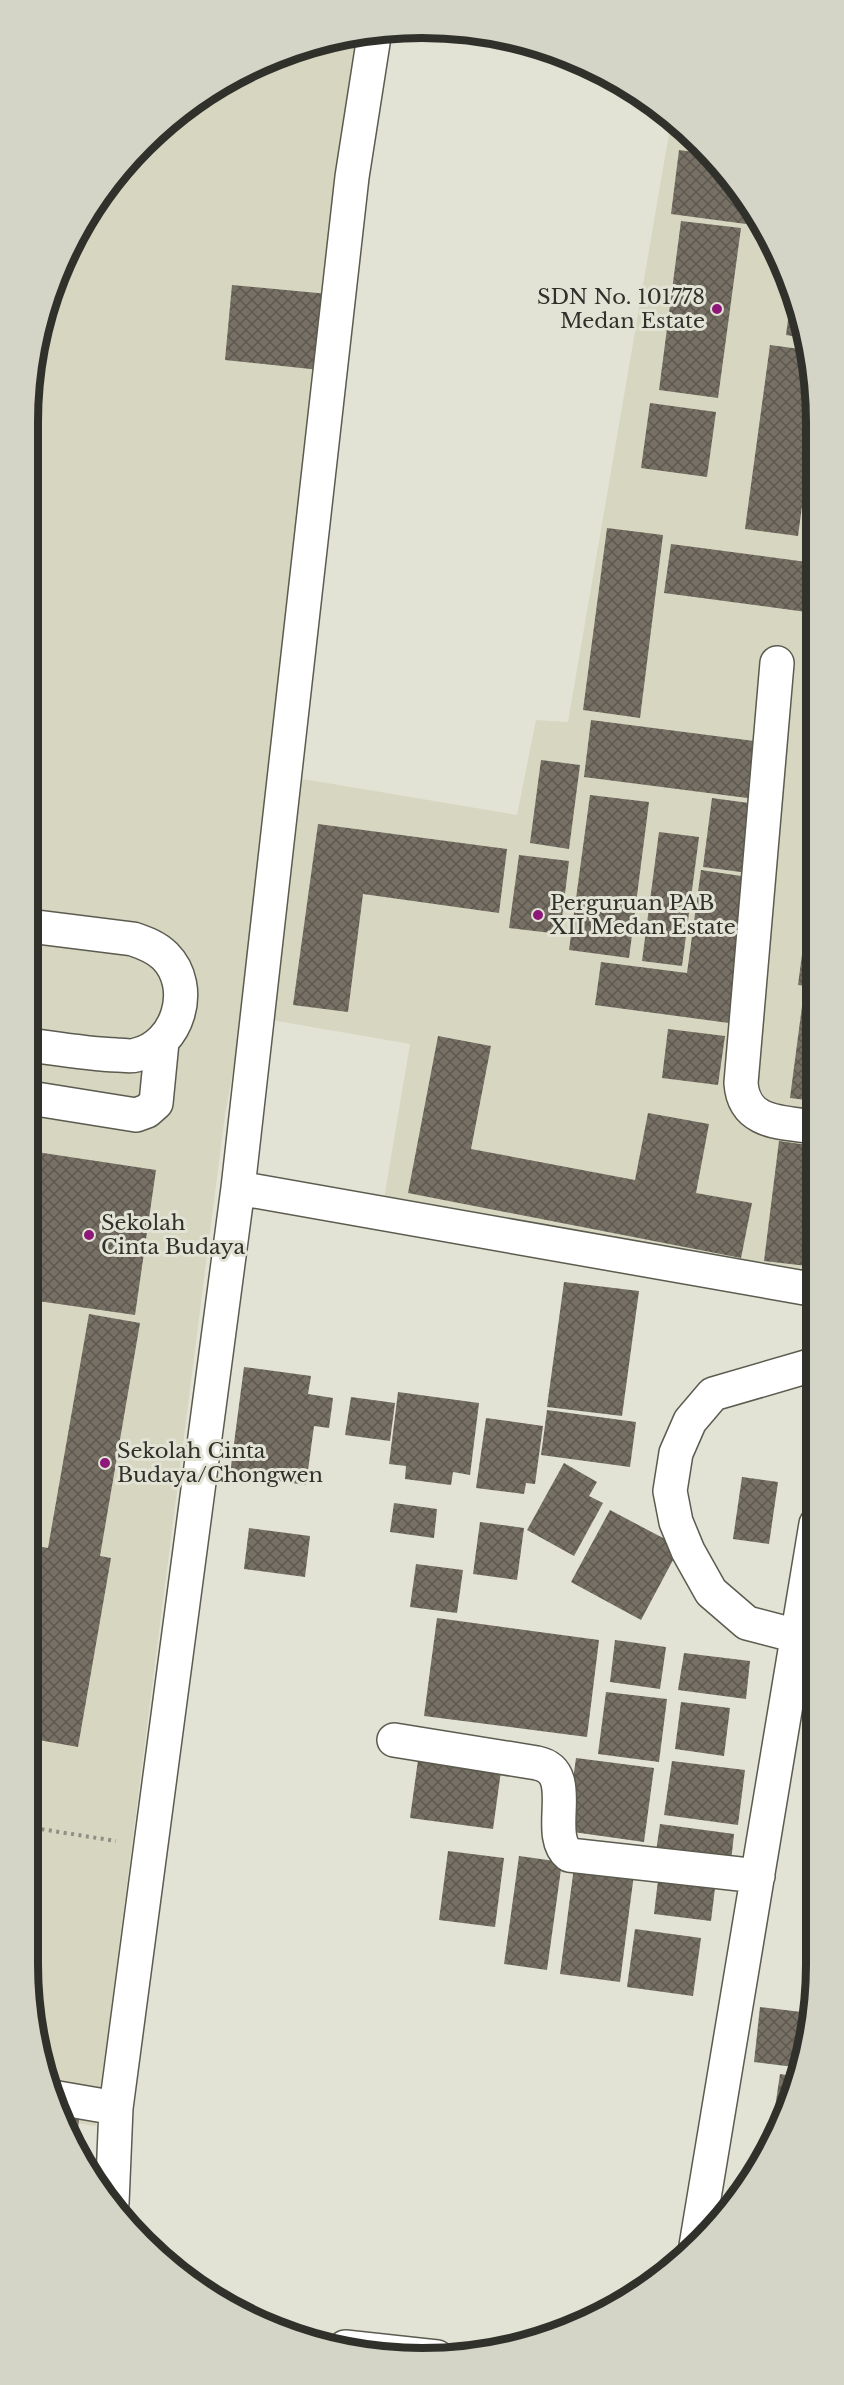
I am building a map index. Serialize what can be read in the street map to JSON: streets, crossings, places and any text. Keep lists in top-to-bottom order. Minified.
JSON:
{"places":["SDN No. 101778 Medan Estate","Perguruan PAB XII Medan Estate","Sekolah Cinta Budaya","Sekolah Cinta Budaya/Chongwen"]}
